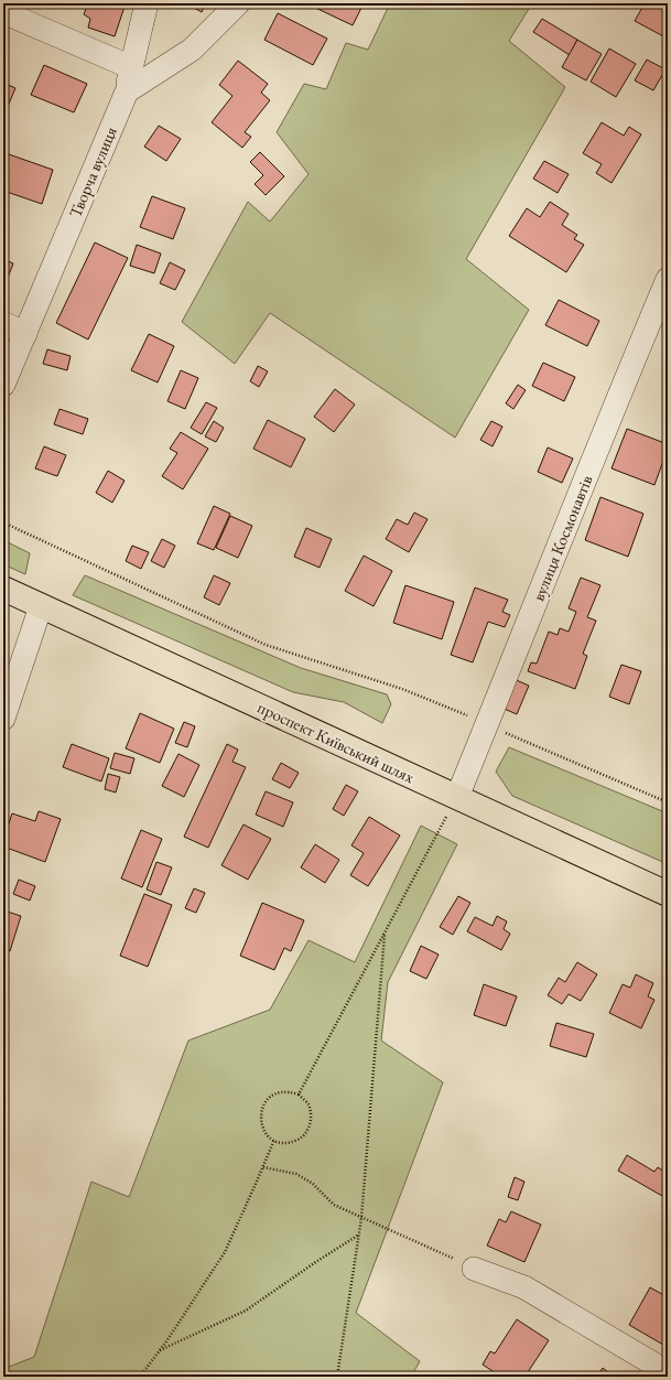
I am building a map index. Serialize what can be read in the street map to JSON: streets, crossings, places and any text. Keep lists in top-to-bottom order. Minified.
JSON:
{"streets":{"main road":["проспект Київський шлях"],"street":["Творча вулиця","вулиця Космонавтів"]},"crossings":[["вулиця Космонавтів","проспект Київський шлях"]]}
